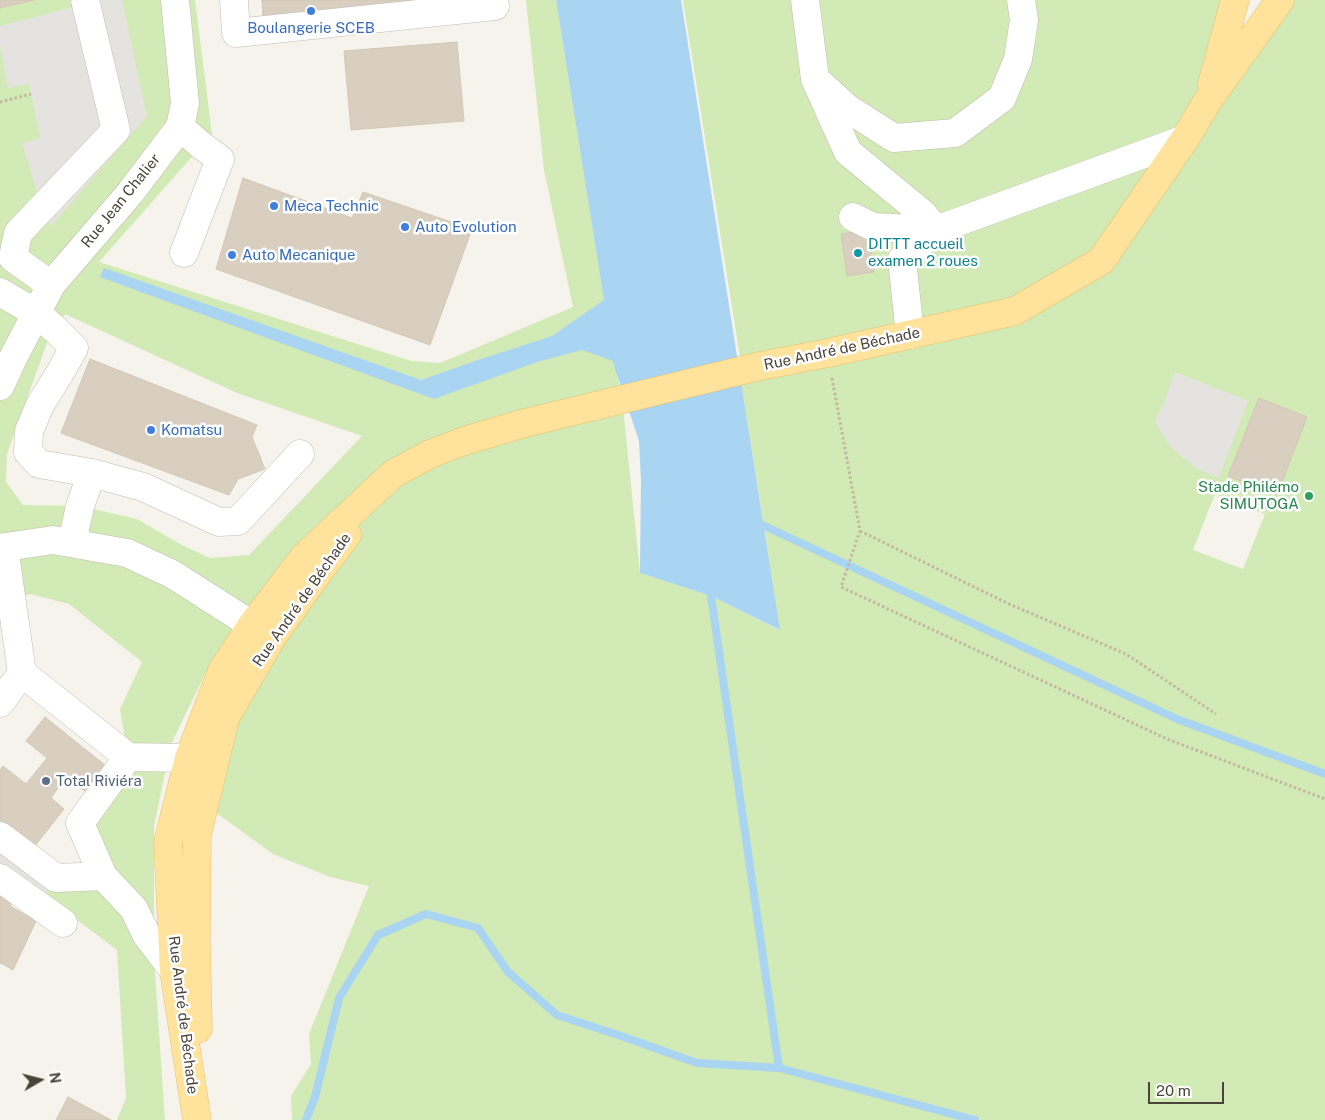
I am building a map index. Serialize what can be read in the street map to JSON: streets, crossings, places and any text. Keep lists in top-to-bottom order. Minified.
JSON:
{"streets":{"main road":["Rue André de Béchade"],"street":["Rue Jean Chalier"]},"places":["Boulangerie SCEB","Meca Technic","Auto Evolution","DITTT accueil examen 2 roues","Auto Mecanique","Komatsu","Stade Philémo SIMUTOGA","Total Riviéra"],"scale_bar":"20 m","north":"right"}
